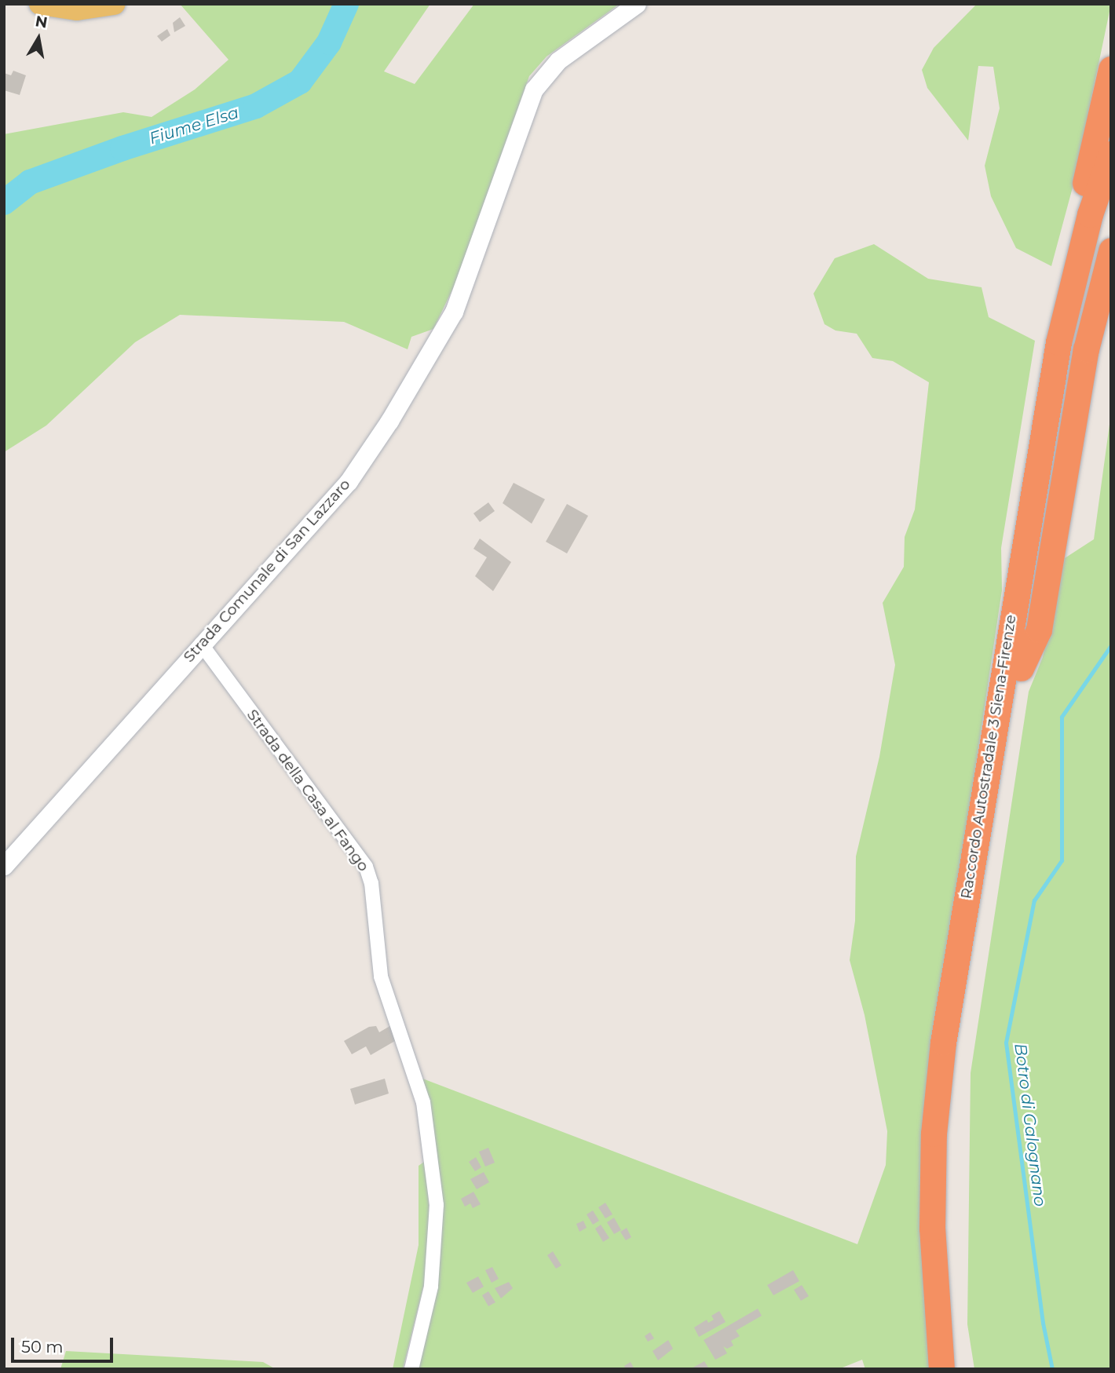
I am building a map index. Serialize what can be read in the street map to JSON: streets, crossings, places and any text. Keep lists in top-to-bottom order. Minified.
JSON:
{"streets":{"highway":["Raccordo Autostradale 3 Siena-Firenze"],"street":["Strada Comunale di San Lazzaro","Strada della Casa al Fango"]},"crossings":[["Strada Comunale di San Lazzaro","Strada della Casa al Fango"]],"water":["Fiume Elsa","Botro di Galognano"],"scale_bar":"50 m","north":"top"}
